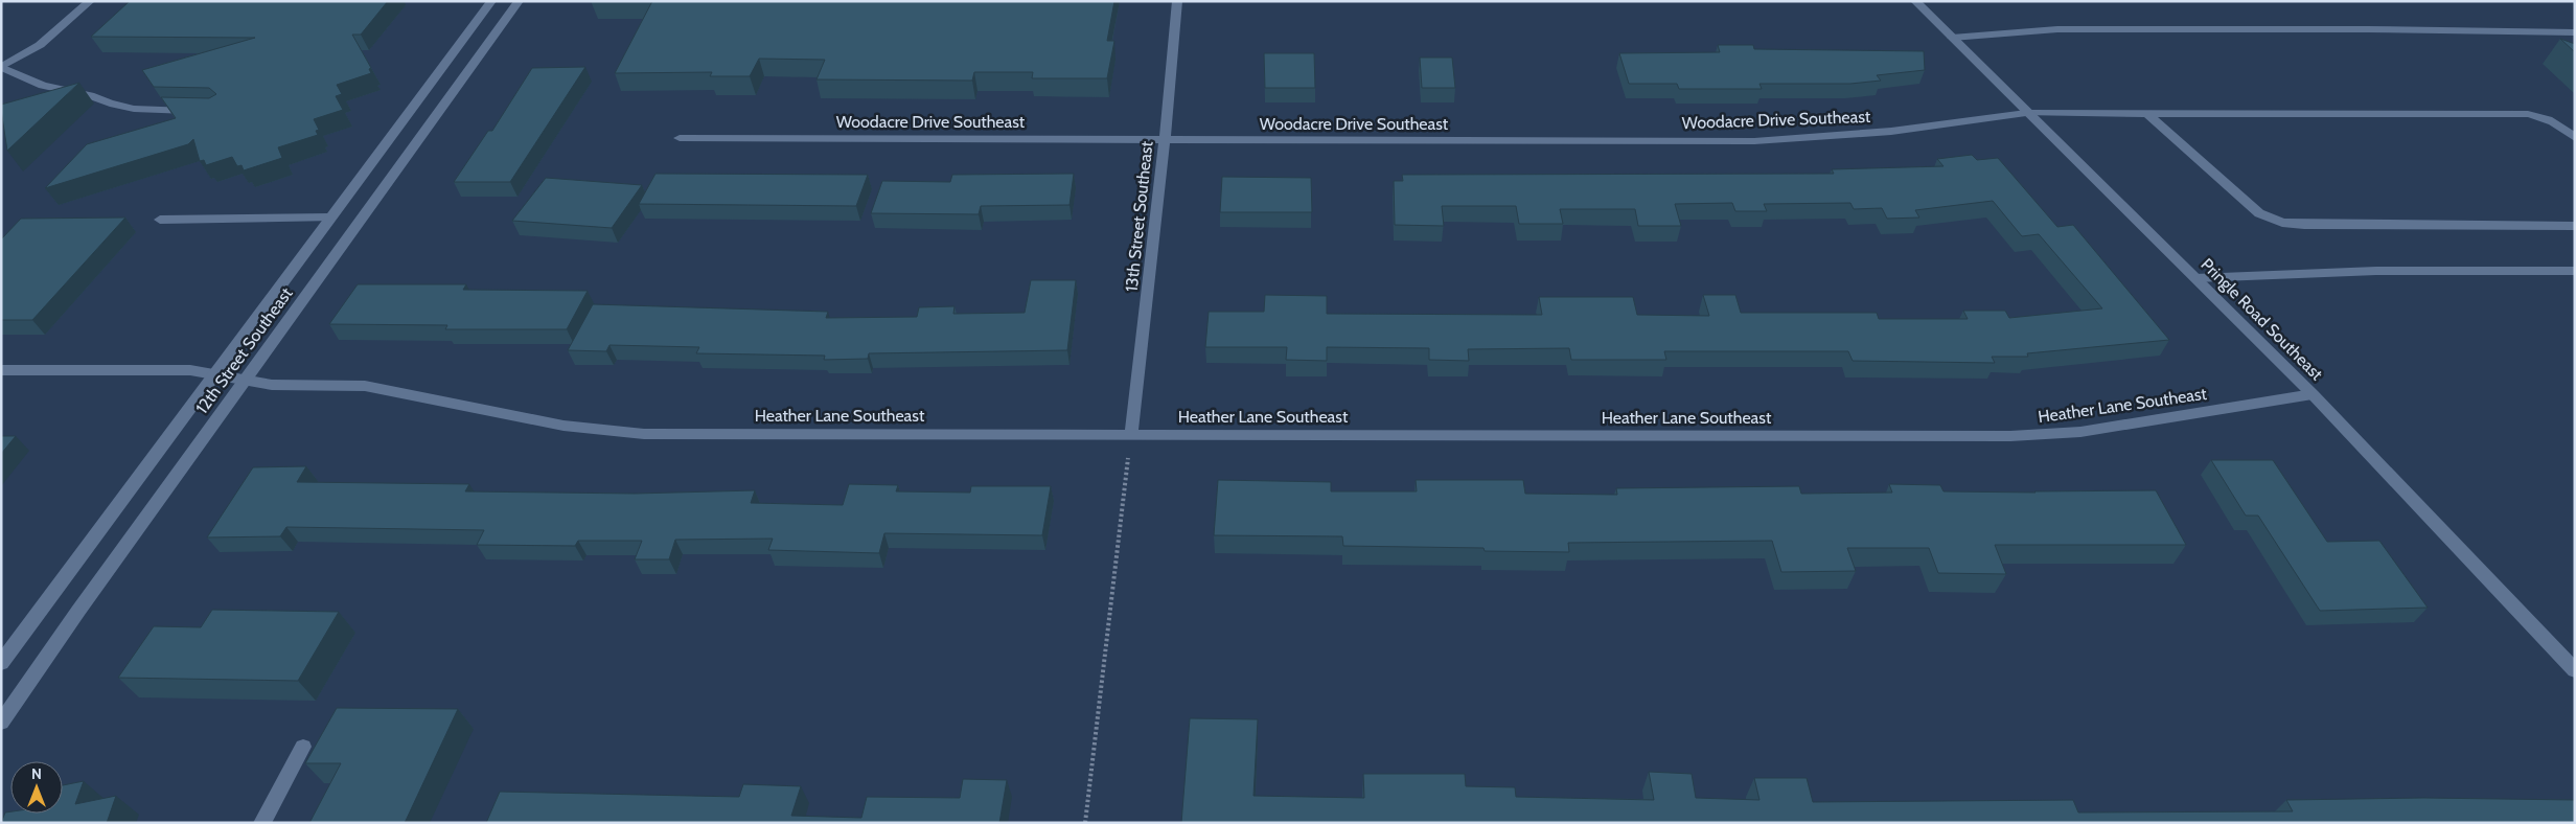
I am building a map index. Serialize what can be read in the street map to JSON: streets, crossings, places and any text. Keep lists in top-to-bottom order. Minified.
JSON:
{"streets":{"street":["Woodacre Drive Southeast","13th Street Southeast","Pringle Road Southeast","12th Street Southeast","Heather Lane Southeast"]},"crossings":[["Woodacre Drive Southeast","13th Street Southeast"],["Woodacre Drive Southeast","Pringle Road Southeast"],["13th Street Southeast","Heather Lane Southeast"],["Pringle Road Southeast","Heather Lane Southeast"],["12th Street Southeast","Heather Lane Southeast"]],"north":"top"}
